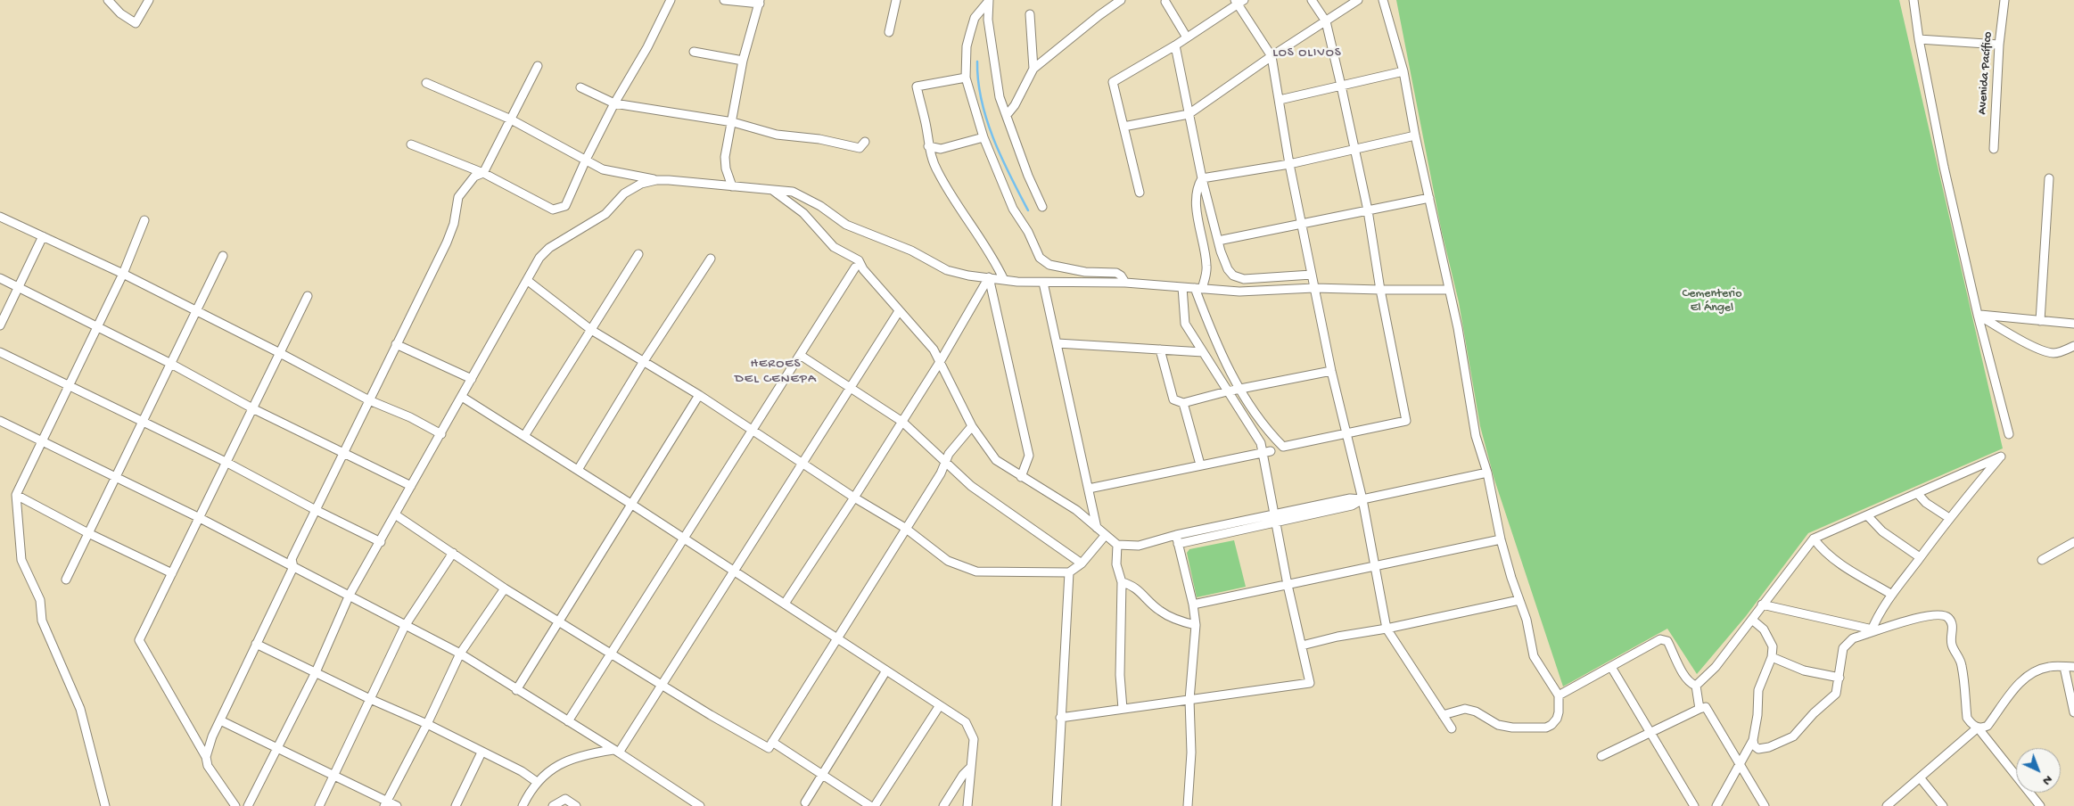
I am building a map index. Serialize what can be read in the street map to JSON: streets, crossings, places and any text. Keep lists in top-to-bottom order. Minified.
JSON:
{"streets":{"street":["Avenida Pacífico"]},"districts":["LOS OLIVOS","HEROES DEL CENEPA"],"parks":["Cementerio El Ángel"],"north":"bottom right"}
